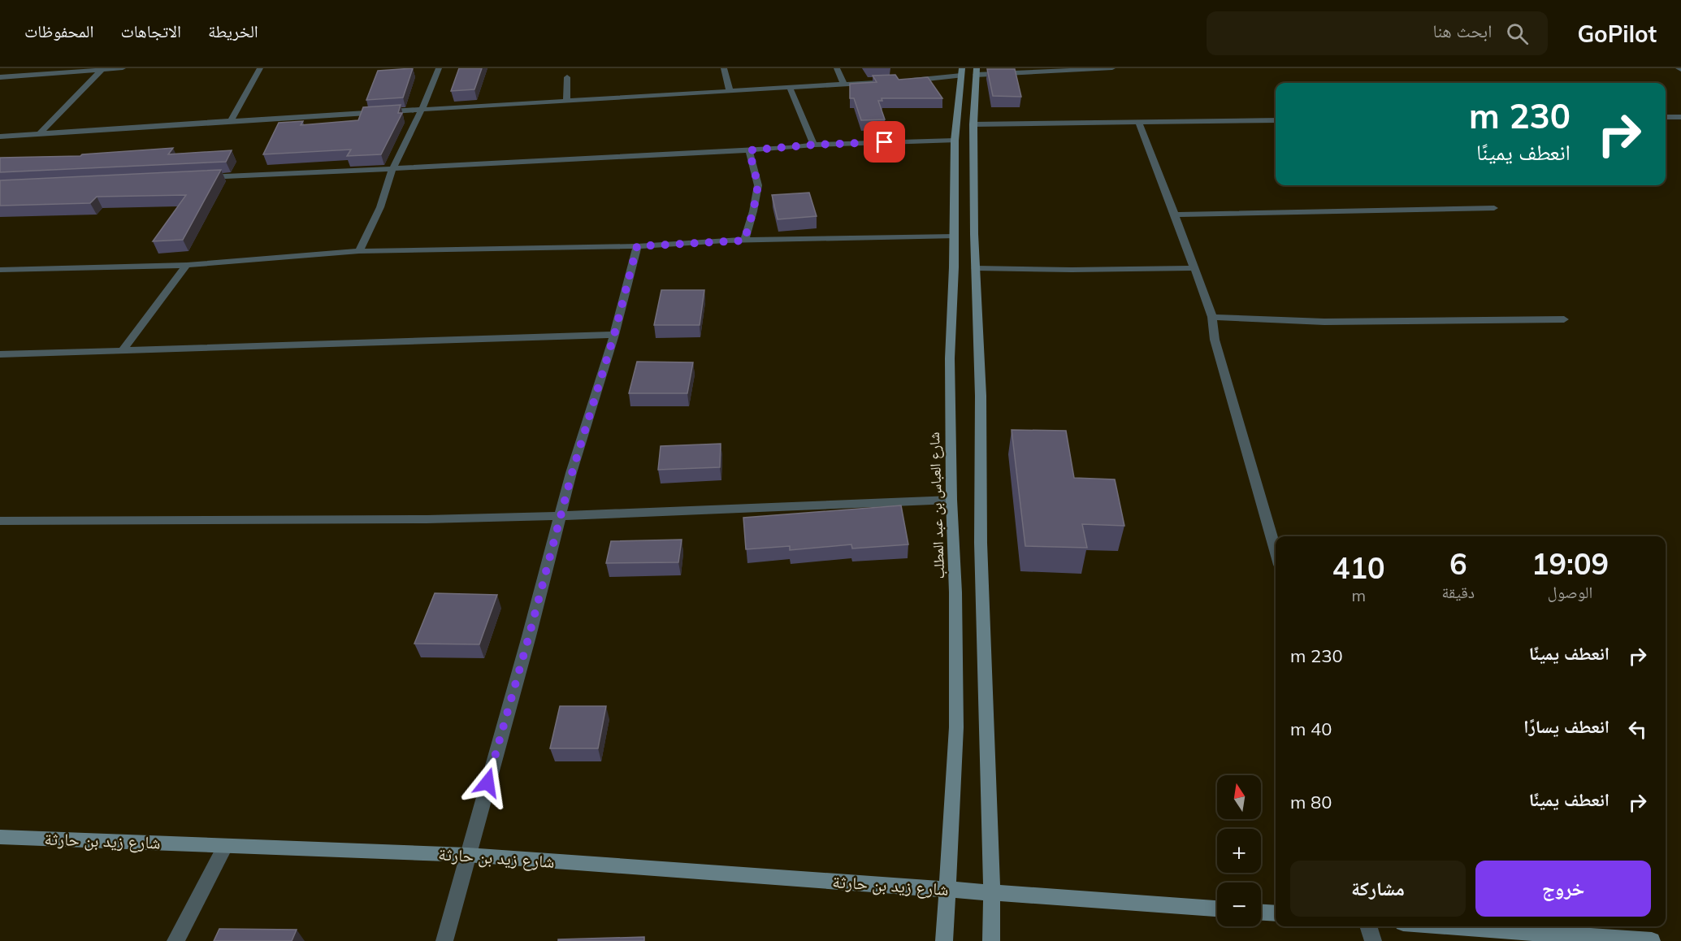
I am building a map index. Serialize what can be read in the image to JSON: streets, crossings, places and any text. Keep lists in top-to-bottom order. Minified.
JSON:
{"streets":{"street":["شارع العباس بن عبد المطلب","شارع زيد بن حارثة"]},"crossings":[["شارع العباس بن عبد المطلب","شارع زيد بن حارثة"]],"north":"top","page":{"header":"GoPilot","search":"ابحث هنا","nav":["الخريطة","الاتجاهات","المحفوظات"],"turn":["230 m","انعطف يمينًا"],"eta":["19:09","الوصول","6","دقيقة","410","m"],"list":[{"name":"انعطف يمينًا","value":"230 m"},{"name":"انعطف يسارًا","value":"40 m"},{"name":"انعطف يمينًا","value":"80 m"}],"map_buttons":["+","−"],"buttons":["خروج","مشاركة"]}}
